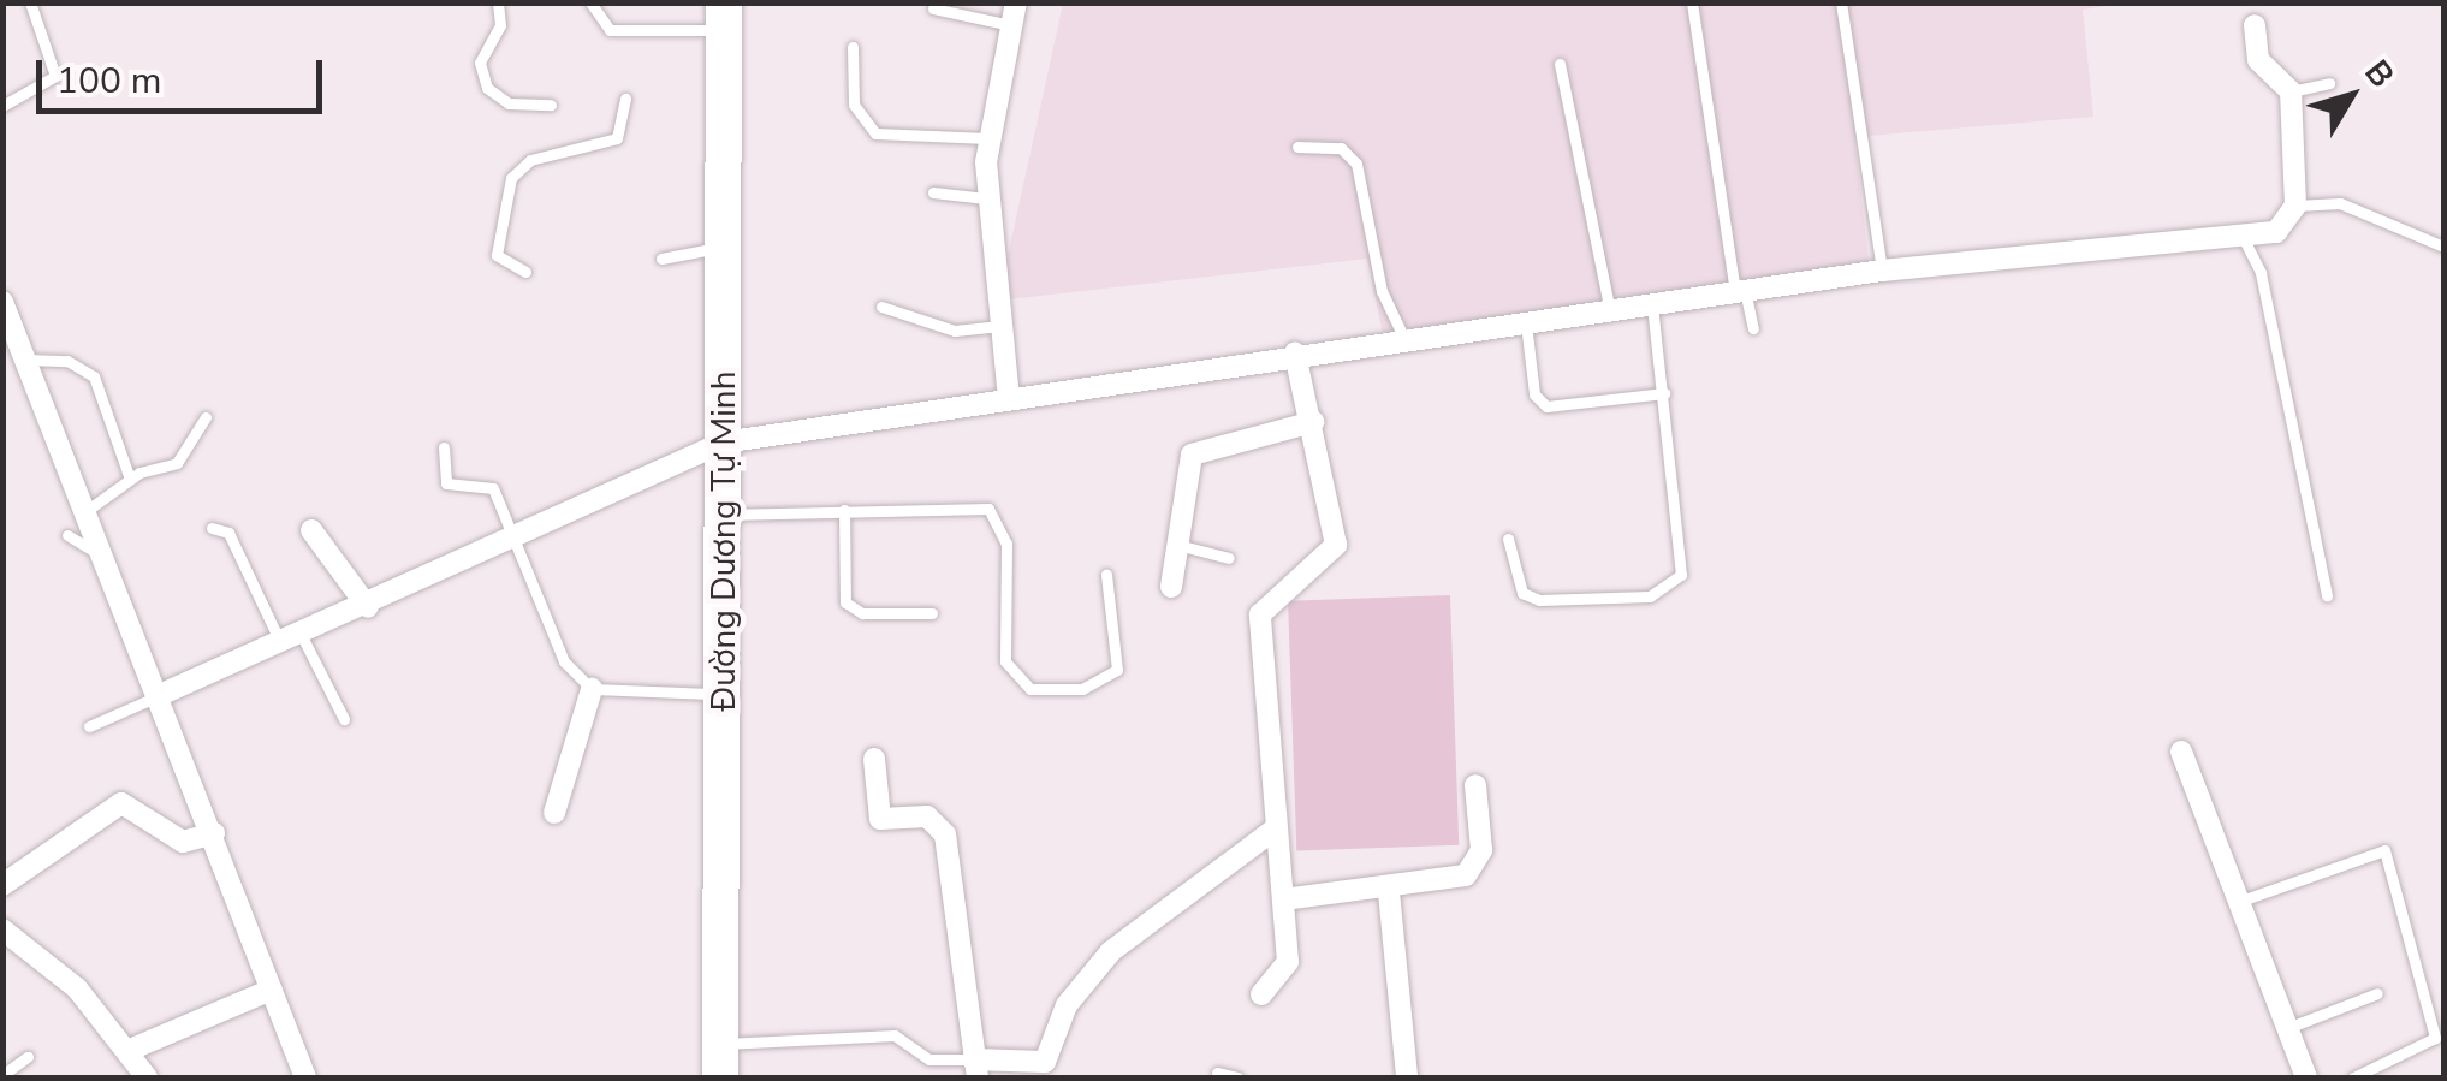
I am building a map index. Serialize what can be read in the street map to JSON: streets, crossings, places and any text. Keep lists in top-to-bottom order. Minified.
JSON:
{"streets":{"highway":["Đường Dương Tự Minh"]},"scale_bar":"100 m","north":"top right"}
